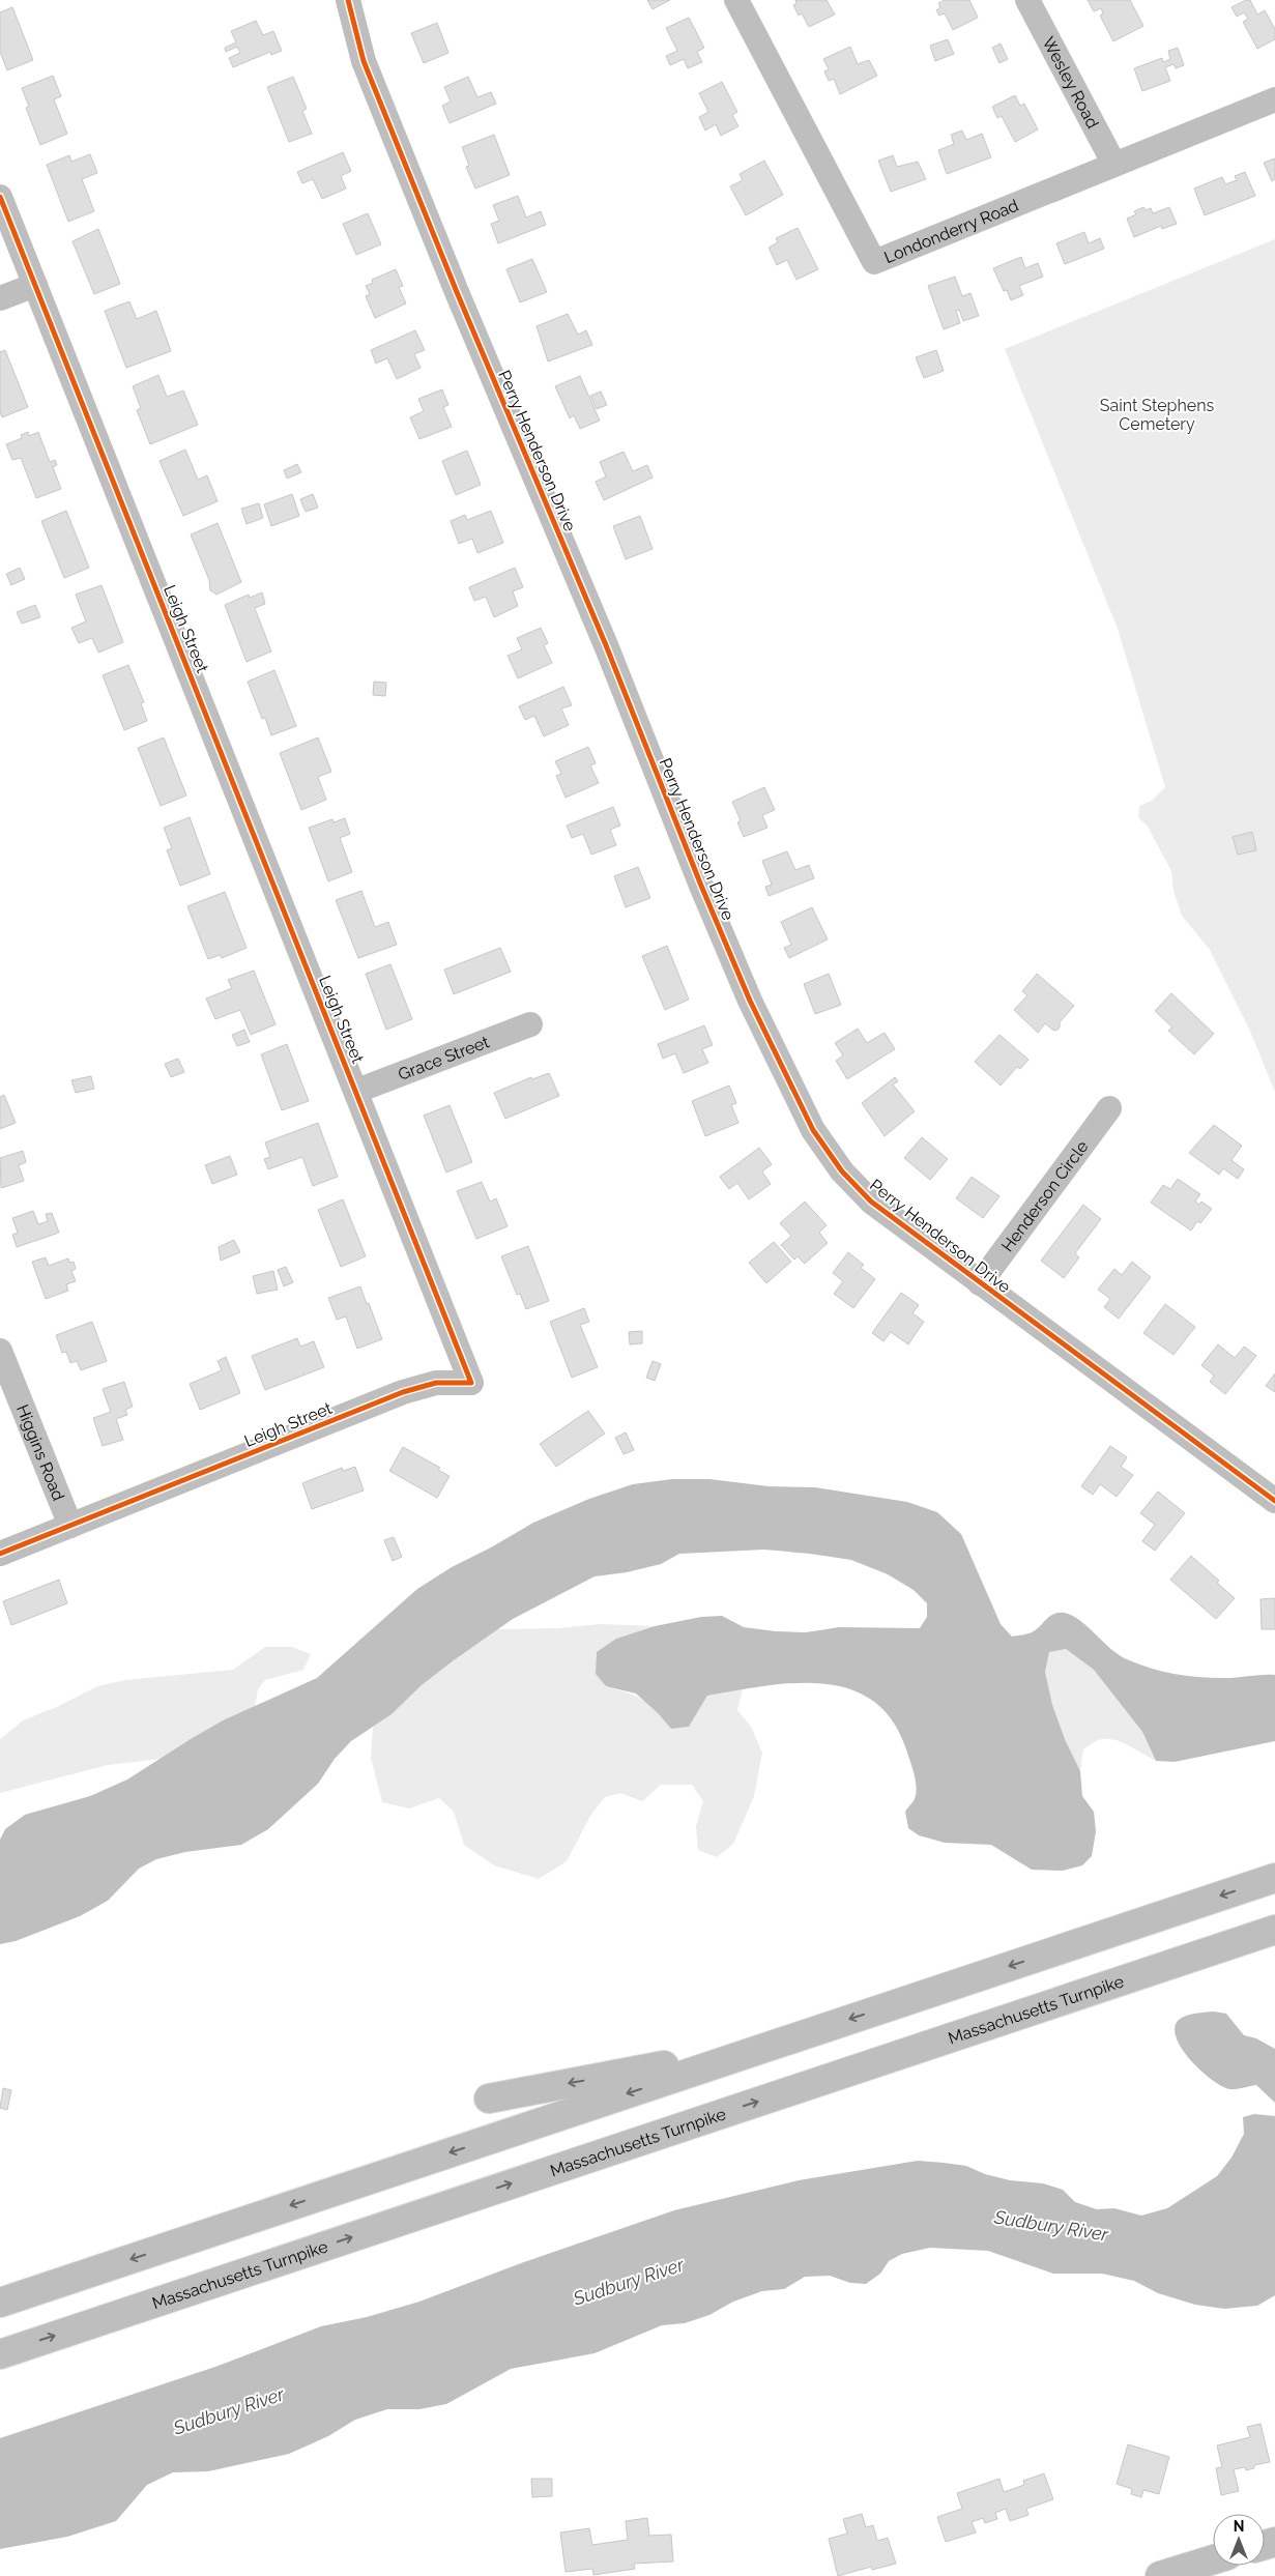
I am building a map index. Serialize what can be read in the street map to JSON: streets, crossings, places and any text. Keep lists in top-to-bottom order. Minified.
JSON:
{"streets":{"main road":["Massachusetts Turnpike"],"street":["Wesley Road","Londonderry Road","Perry Henderson Drive","Leigh Street","Grace Street","Henderson Circle","Higgins Road"]},"crossings":[["Wesley Road","Londonderry Road"],["Perry Henderson Drive","Henderson Circle"],["Leigh Street","Grace Street"],["Leigh Street","Higgins Road"]],"water":["Sudbury River"],"parks":["Saint Stephens Cemetery"],"north":"top"}
